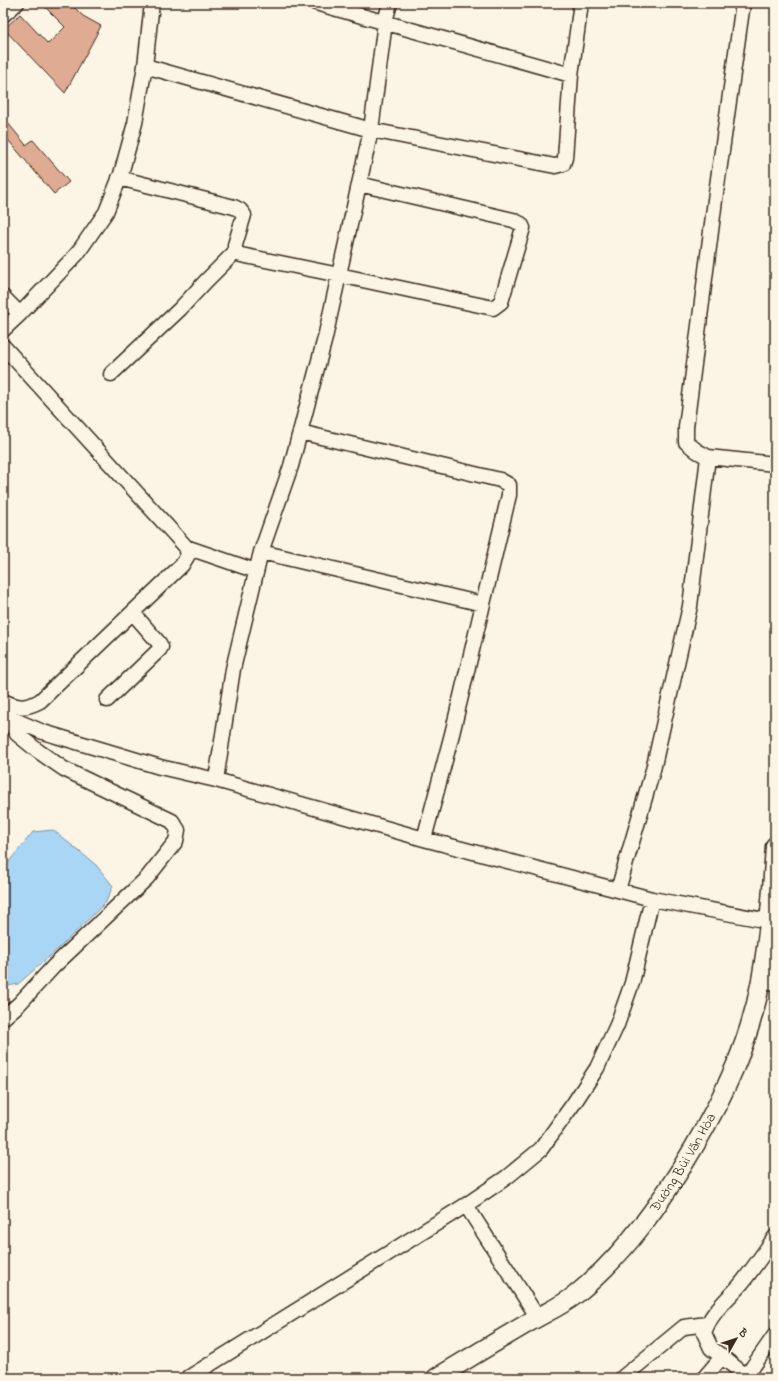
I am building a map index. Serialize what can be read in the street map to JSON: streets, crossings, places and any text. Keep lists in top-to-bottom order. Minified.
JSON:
{"streets":{"main road":["Đường Bùi Văn Hòa"]},"north":"top right"}
